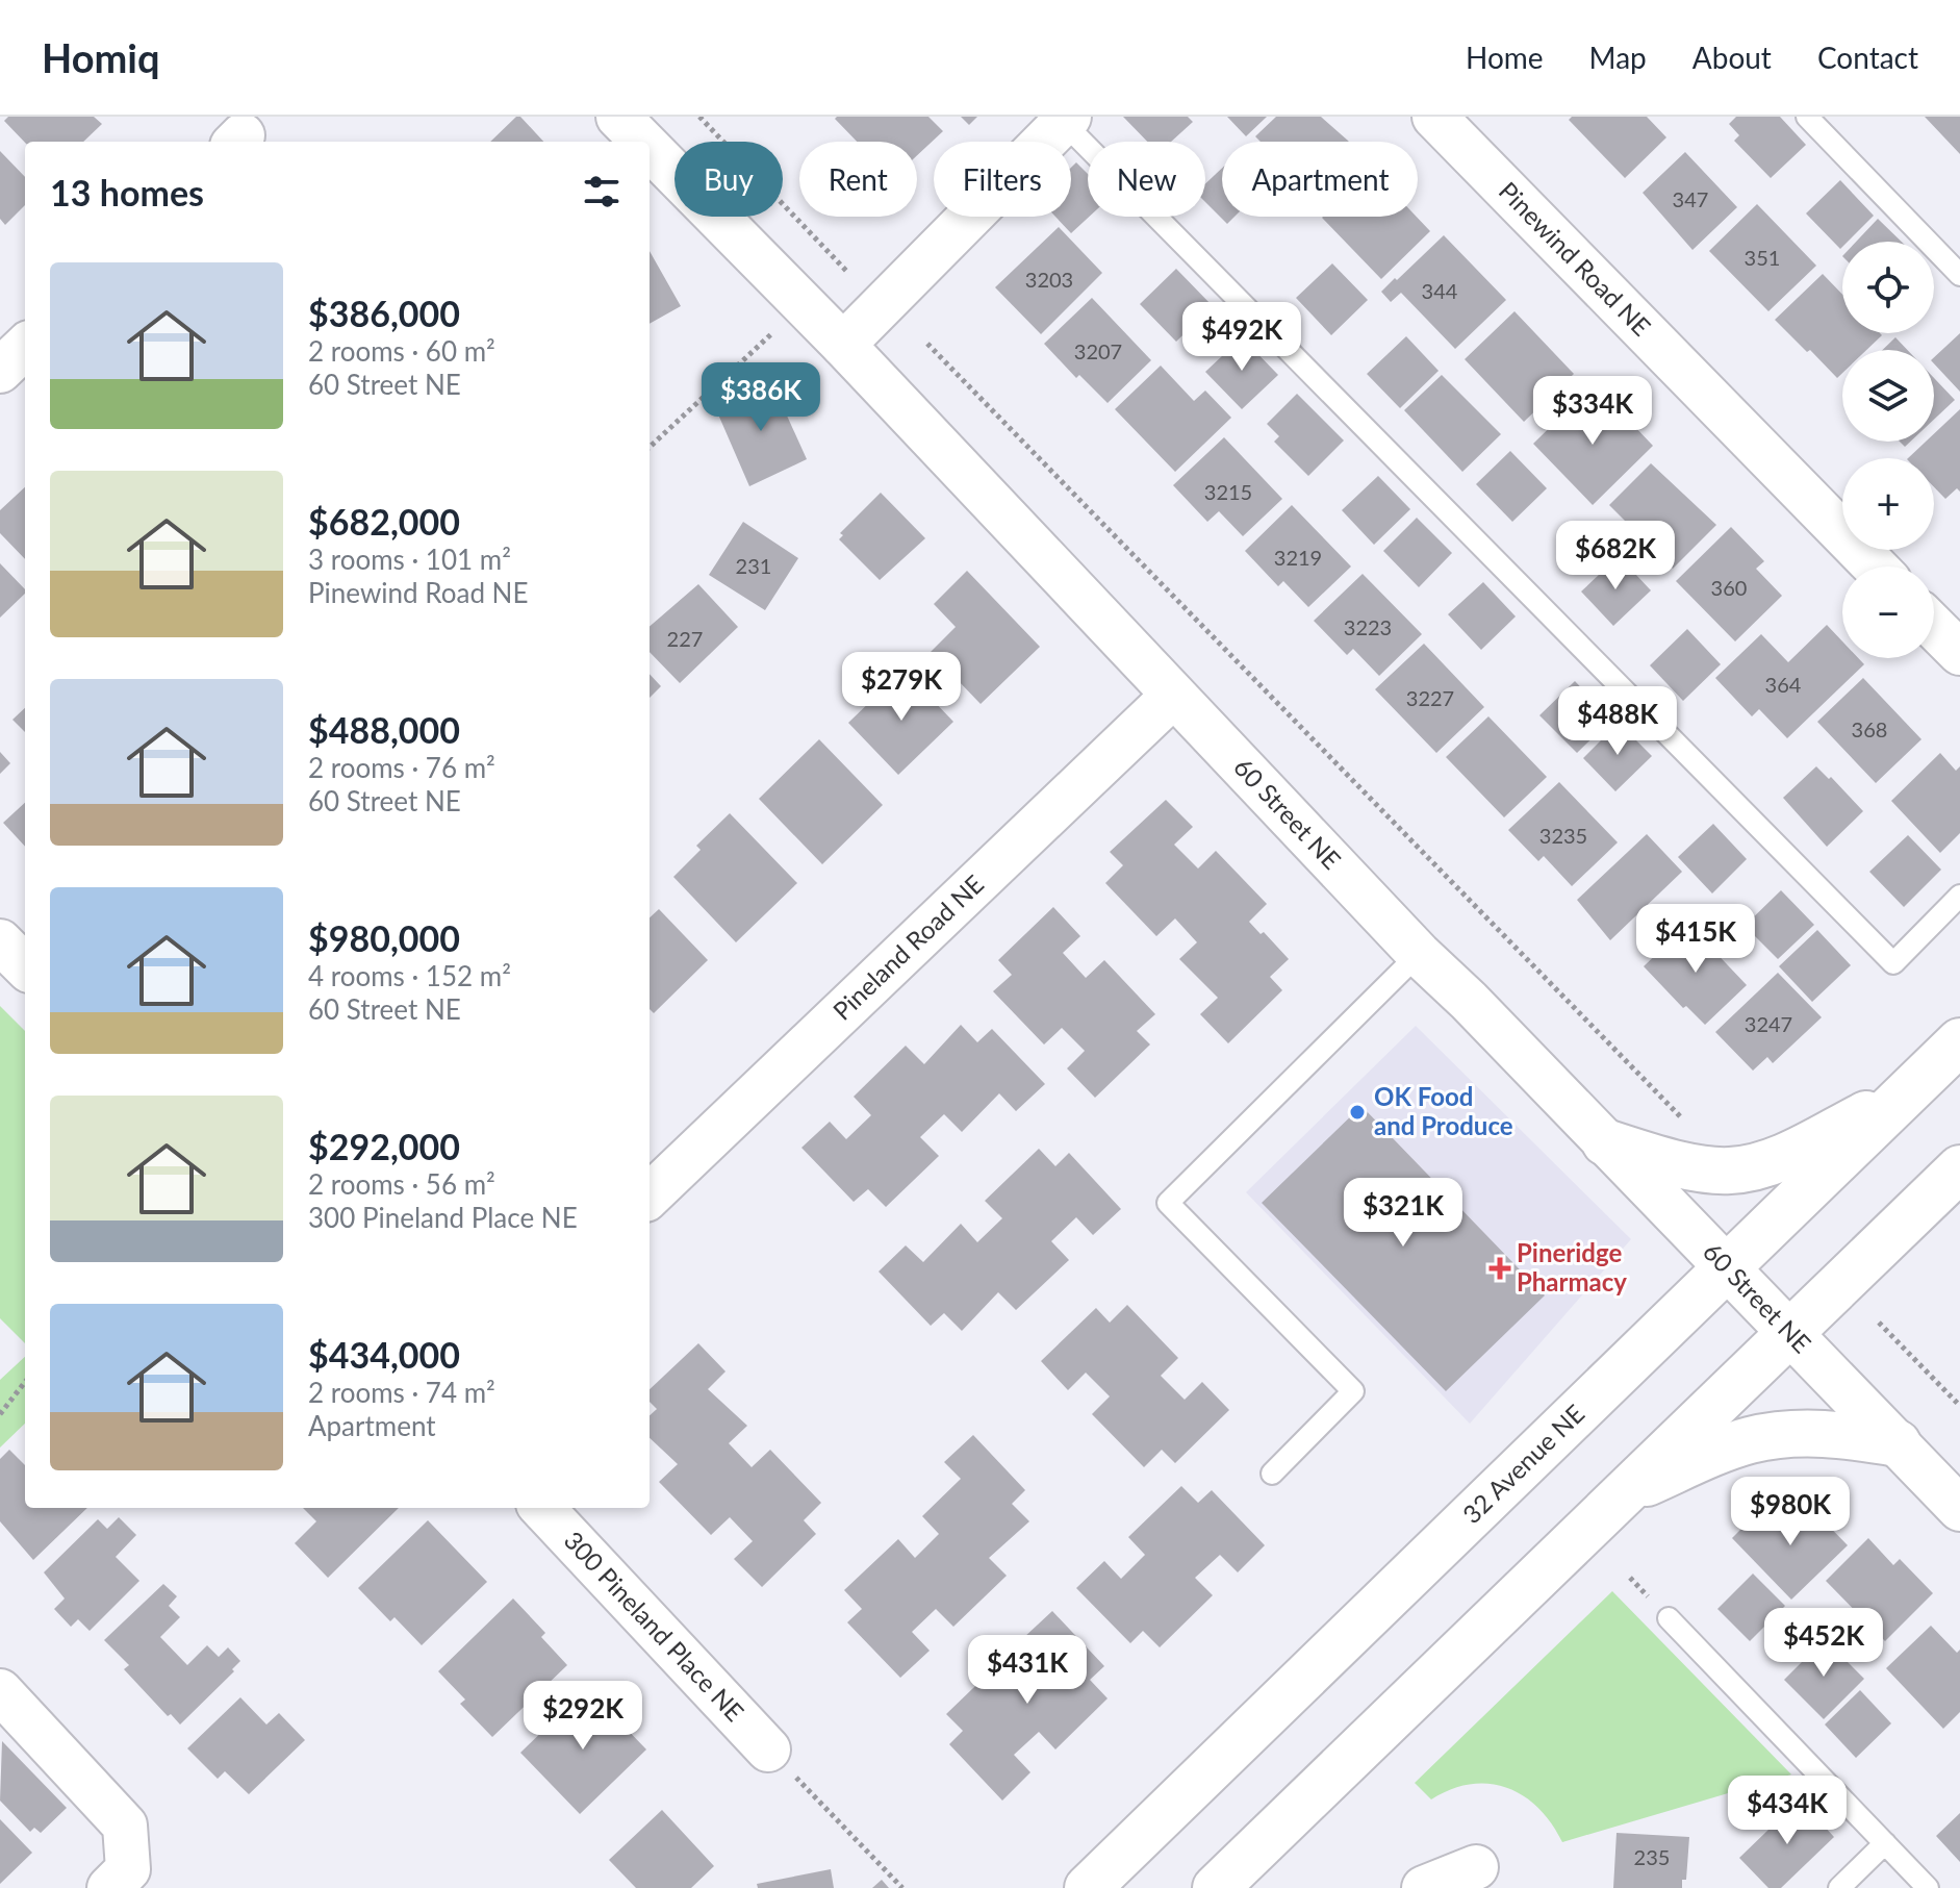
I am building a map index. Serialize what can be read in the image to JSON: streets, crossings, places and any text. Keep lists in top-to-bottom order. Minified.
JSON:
{"streets":{"main road":["32 Avenue NE"],"street":["Pinewind Road NE","60 Street NE","Pineland Road NE","300 Pineland Place NE"]},"crossings":[["60 Street NE","Pineland Road NE"],["60 Street NE","32 Avenue NE"]],"places":{"other":["OK Food and Produce"],"health":["Pineridge Pharmacy"]},"house_numbers":["347","351","3203","344","3207","3215","3219","231","360","3223","227","364","3227","368","3235","3247","235"],"page":{"header":"Homiq","nav":["Home","Map","About","Contact"],"chip":["Buy","Rent","Filters","New","Apartment"],"heading":"13 homes","map_buttons":["+","−"],"list":[{"name":"$386,000","note":"2 rooms · 60 m² · 60 Street NE"},{"name":"$682,000","note":"3 rooms · 101 m² · Pinewind Road NE"},{"name":"$488,000","note":"2 rooms · 76 m² · 60 Street NE"},{"name":"$980,000","note":"4 rooms · 152 m² · 60 Street NE"},{"name":"$292,000","note":"2 rooms · 56 m² · 300 Pineland Place NE"},{"name":"$434,000","note":"2 rooms · 74 m² · Apartment"}],"price":["$492K","$386K","$334K","$682K","$279K","$488K","$415K","$321K","$980K","$452K","$431K","$292K","$434K"]}}
